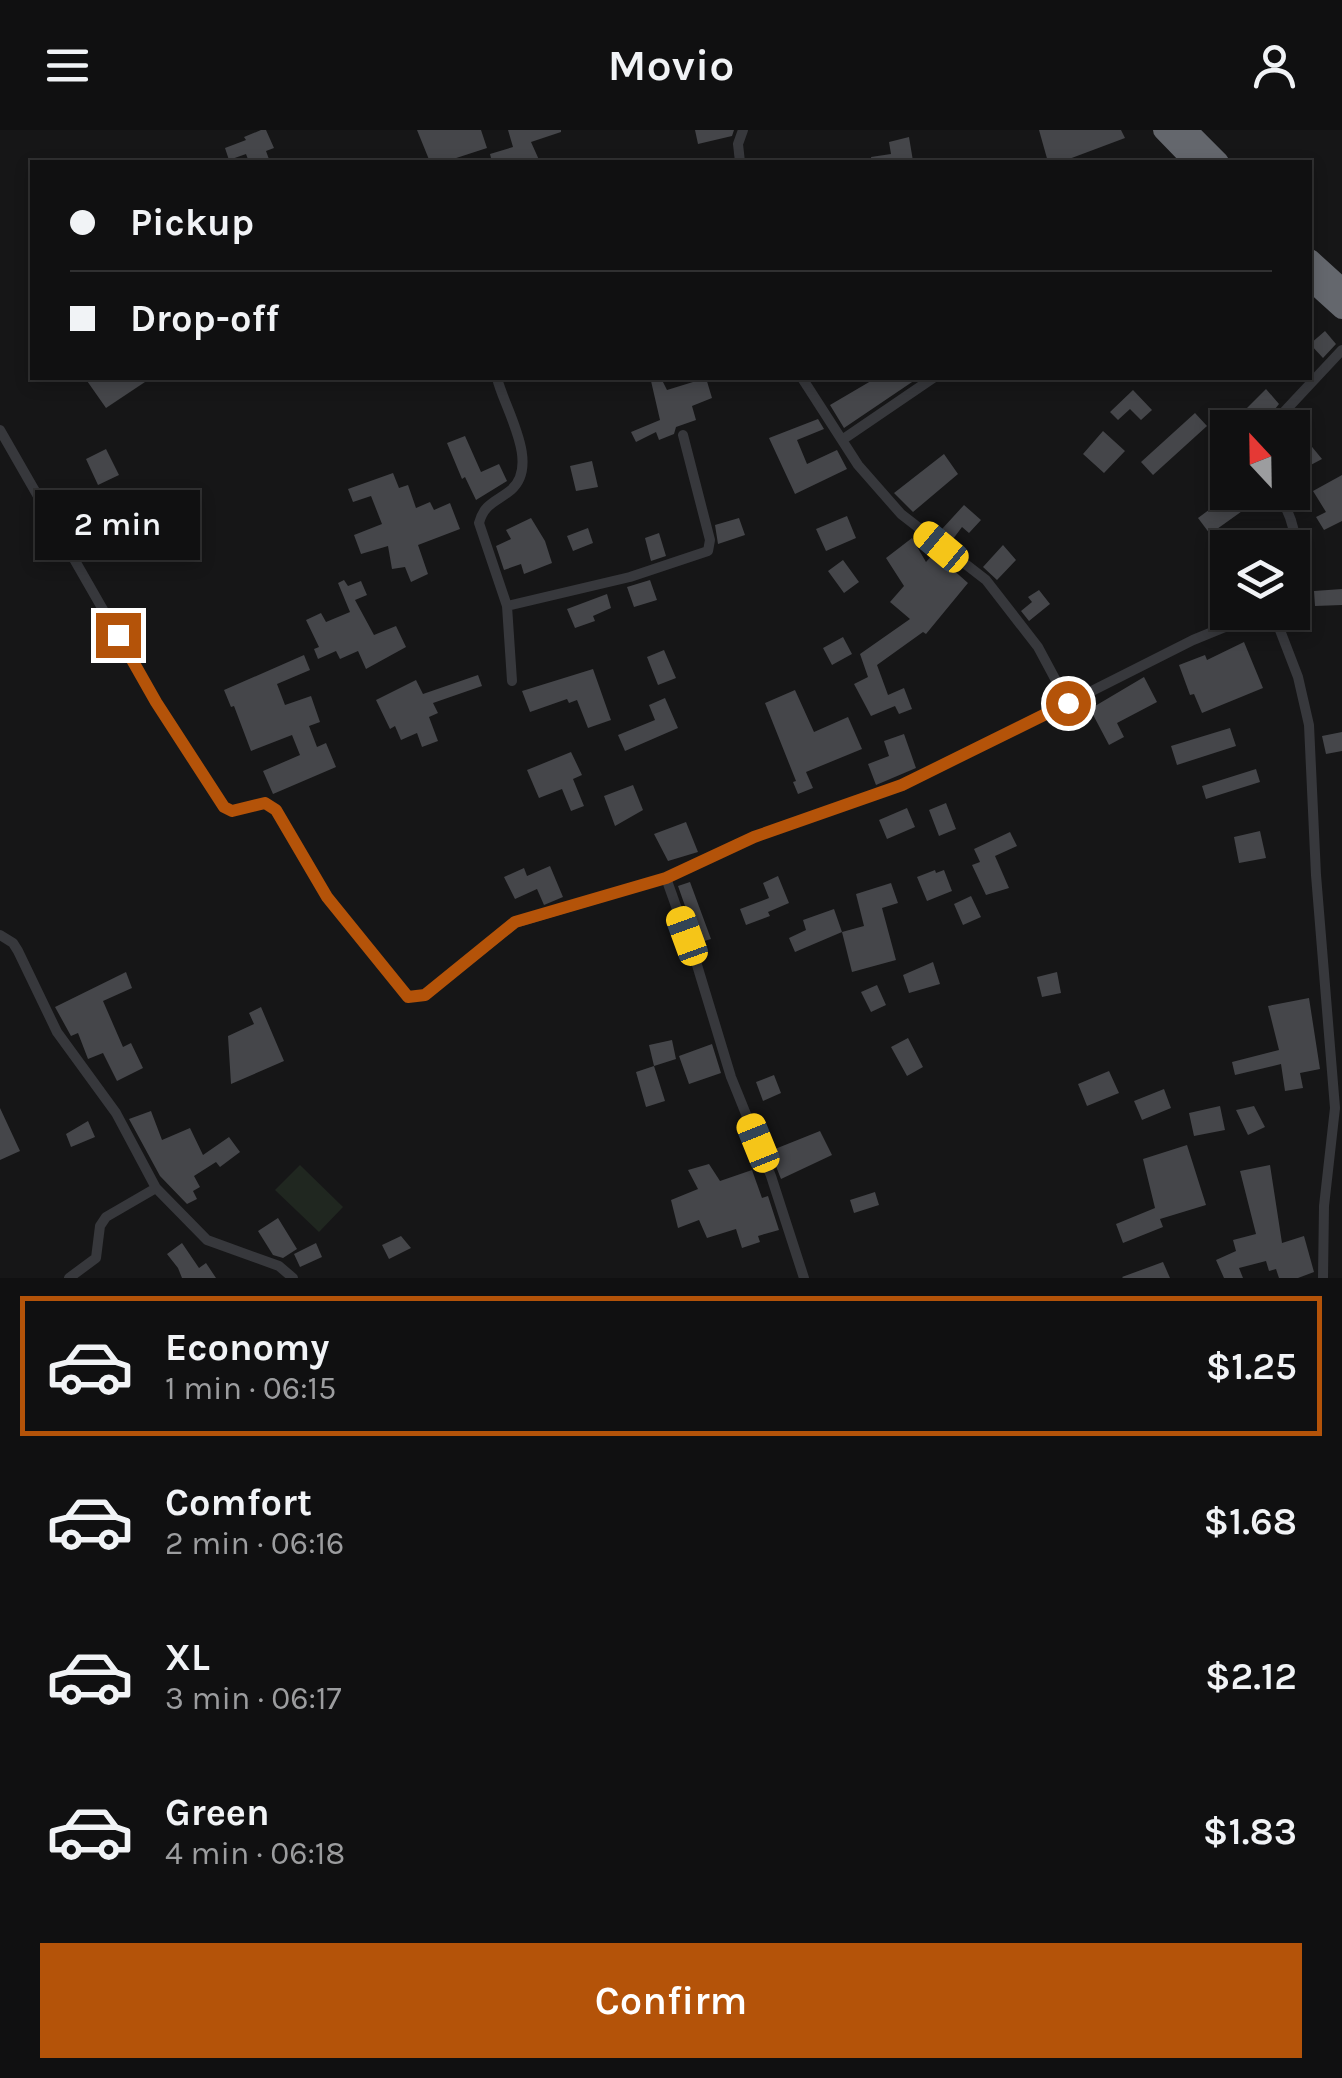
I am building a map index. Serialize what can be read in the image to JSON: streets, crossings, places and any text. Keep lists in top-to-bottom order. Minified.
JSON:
{"north":"top","page":{"header":"Movio","banner":["Pickup","Drop-off"],"bubble":"2 min","list":[{"name":"Economy","note":"1 min · 06:15","value":"$1.25"},{"name":"Comfort","note":"2 min · 06:16","value":"$1.68"},{"name":"XL","note":"3 min · 06:17","value":"$2.12"},{"name":"Green","note":"4 min · 06:18","value":"$1.83"}],"buttons":"Confirm"}}
